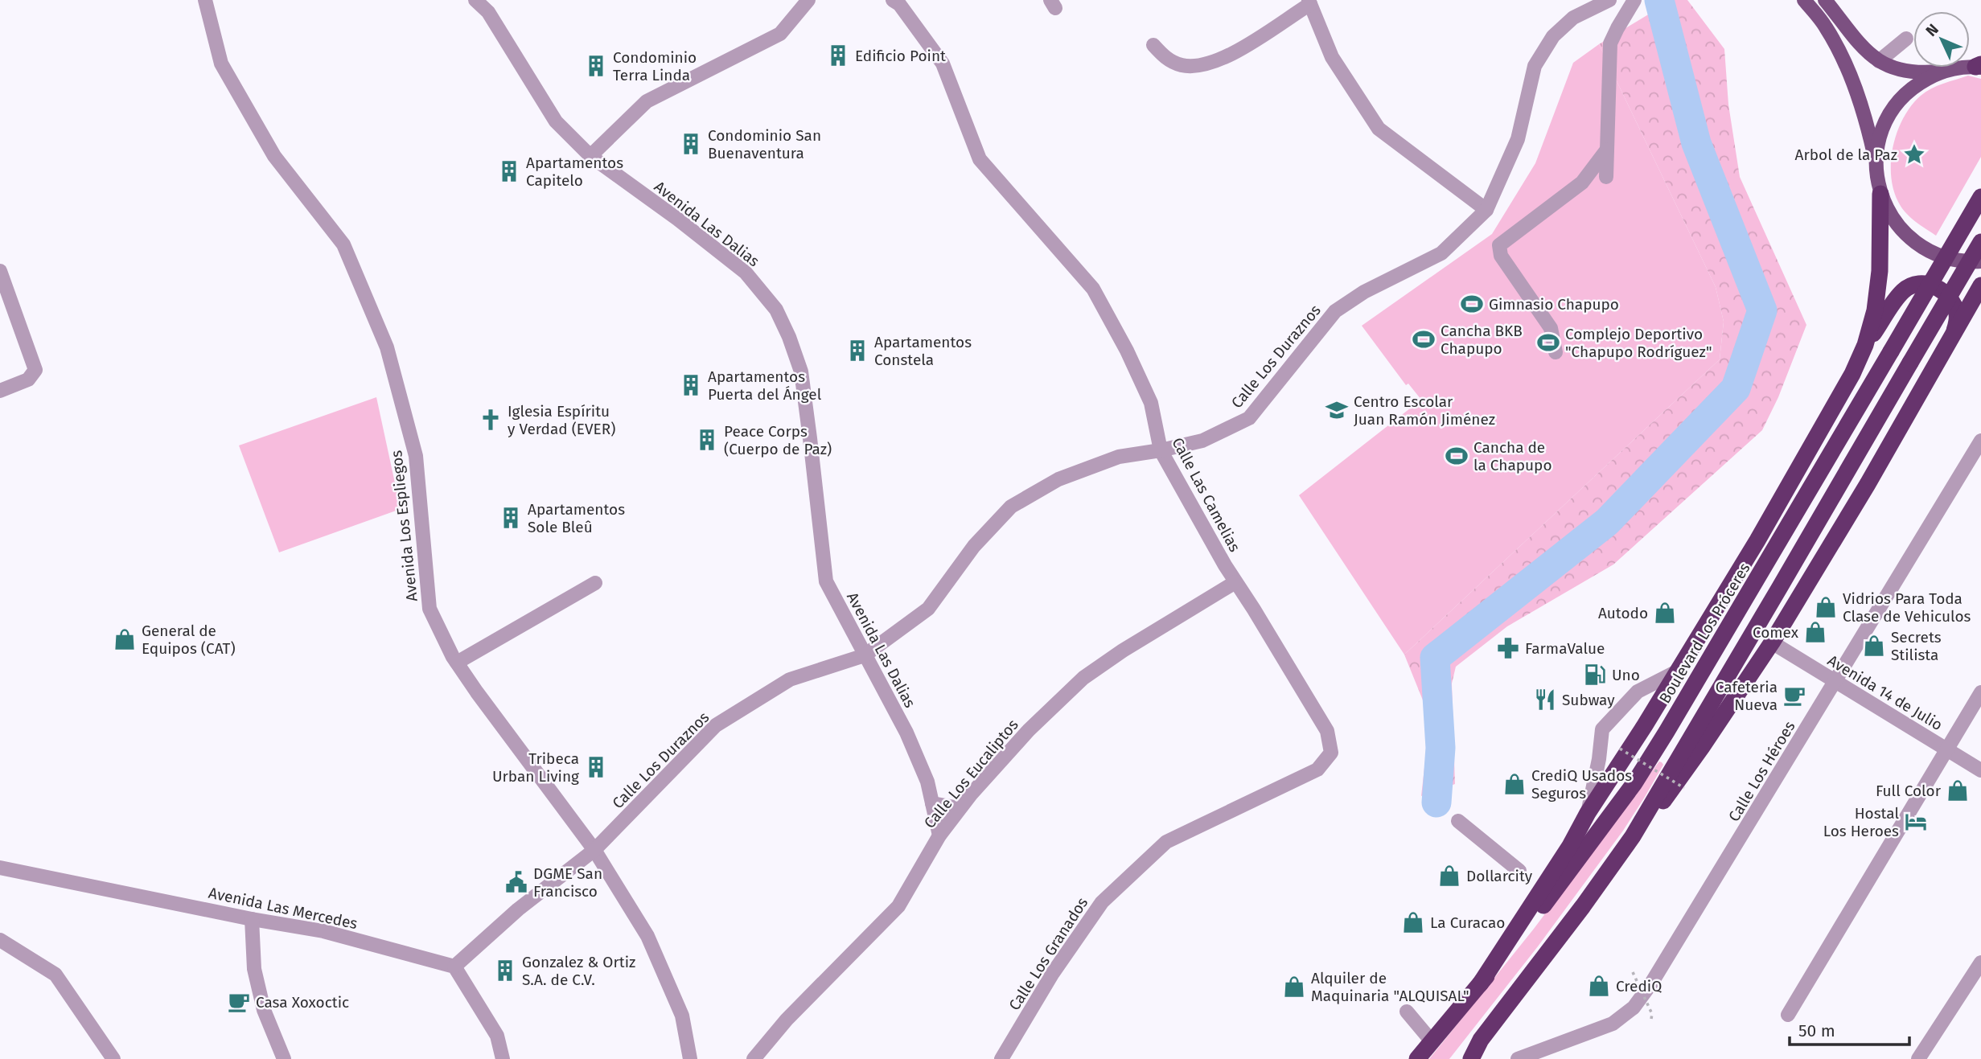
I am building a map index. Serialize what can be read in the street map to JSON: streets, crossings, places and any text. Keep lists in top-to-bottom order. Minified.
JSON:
{"streets":{"highway":["Boulevard Los Próceres"],"street":["Avenida Las Dalias","Calle Los Duraznos","Calle Las Camelias","Avenida Los Espliegos","Avenida 14 de Julio","Calle Los Héroes","Calle Los Eucaliptos","Avenida Las Mercedes","Calle Los Granados"]},"crossings":[["Avenida Las Dalias","Calle Los Duraznos"],["Avenida Las Dalias","Calle Los Eucaliptos"],["Calle Los Duraznos","Calle Las Camelias"],["Calle Los Duraznos","Avenida Los Espliegos"],["Calle Los Duraznos","Avenida Las Mercedes"],["Calle Las Camelias","Calle Los Eucaliptos"],["Calle Las Camelias","Calle Los Granados"],["Avenida 14 de Julio","Calle Los Héroes"]],"places":{"building":["Edificio Point","Condominio Terra Linda","Condominio San Buenaventura","Apartamentos Capitelo","Apartamentos Constela","Apartamentos Puerta del Ángel","Peace Corps (Cuerpo de Paz)","Apartamentos Sole Bleû","Tribeca Urban Living","Gonzalez & Ortiz S.A. de C.V."],"place":["Arbol de la Paz"],"sports":["Gimnasio Chapupo","Cancha BKB Chapupo","Complejo Deportivo \"Chapupo Rodríguez\"","Cancha de la Chapupo"],"school or university":["Centro Escolar Juan Ramón Jiménez"],"church":["Iglesia Espíritu y Verdad (EVER)"],"shop":["Vidrios Para Toda Clase de Vehiculos","Autodo","Comex","General de Equipos (CAT)","Secrets Stilista","CrediQ Usados Seguros","Full Color","Dollarcity","La Curacao","CrediQ","Alquiler de Maquinaria \"ALQUISAL\""],"pharmacy":["FarmaValue"],"fuel station":["Uno"],"cafe":["Cafeteria Nueva","Casa Xoxoctic"],"restaurant":["Subway"],"hotel":["Hostal Los Heroes"],"public building":["DGME San Francisco"]},"scale_bar":"50 m","north":"top left"}
